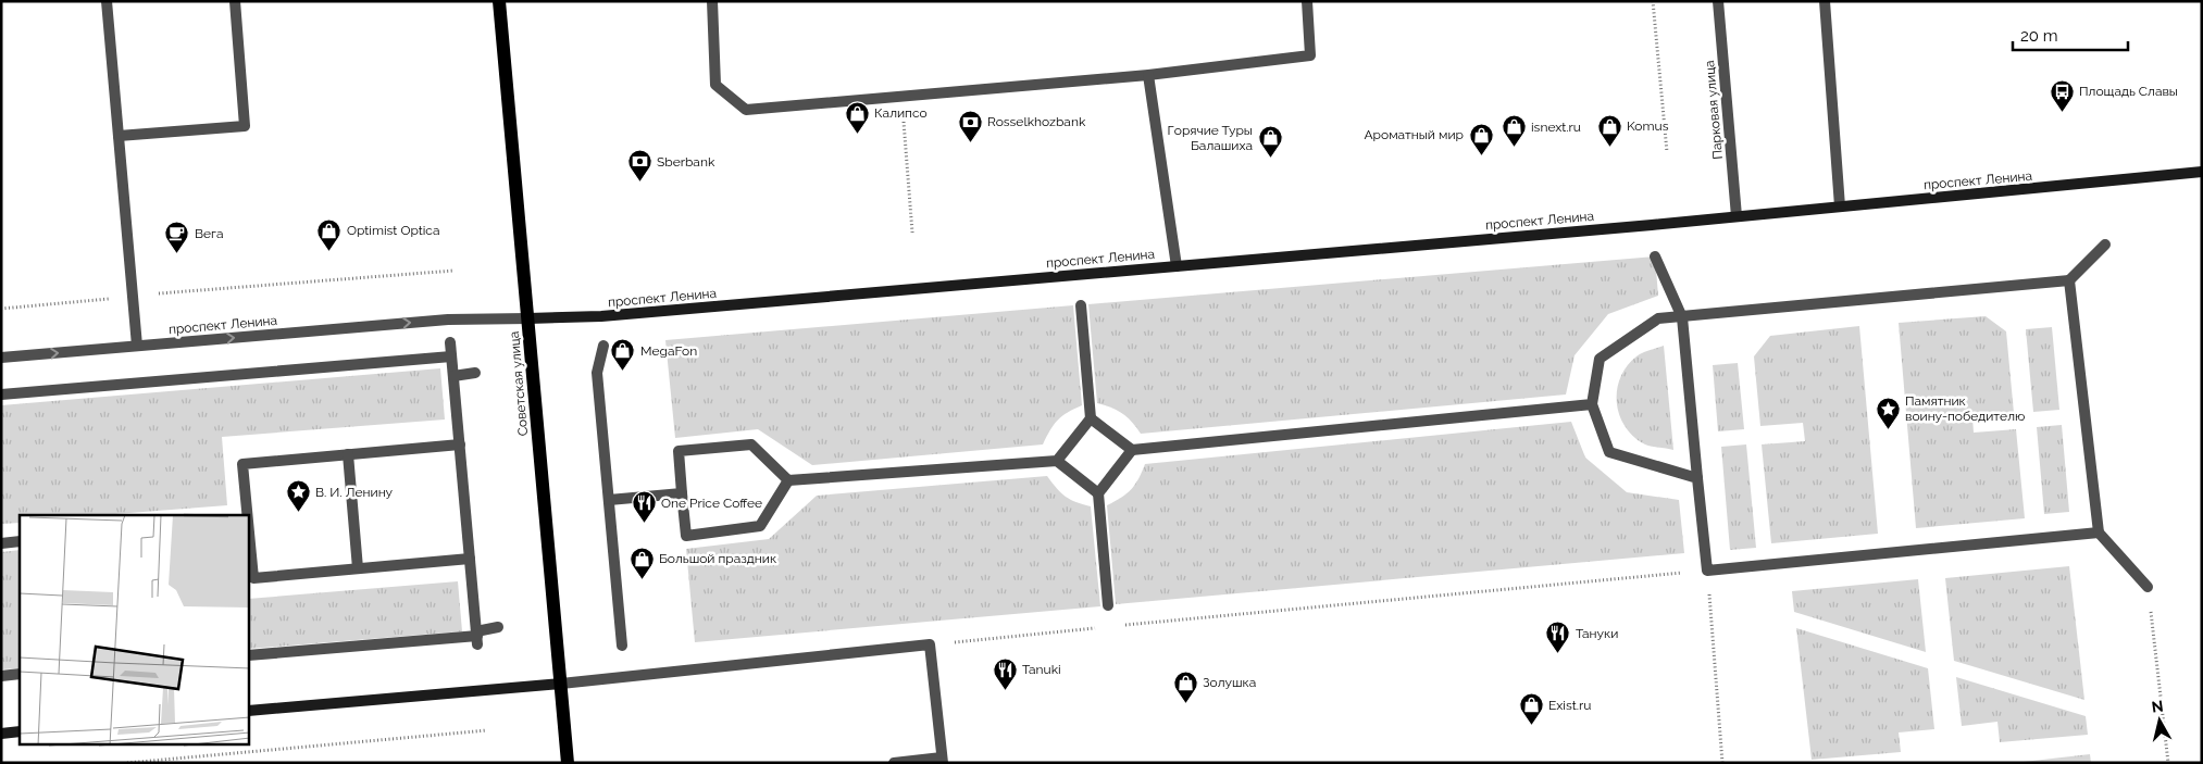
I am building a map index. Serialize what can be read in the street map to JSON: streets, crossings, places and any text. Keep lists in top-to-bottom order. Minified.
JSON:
{"streets":{"main road":["проспект Ленина","Советская улица"],"street":["Парковая улица"]},"crossings":[["Парковая улица","проспект Ленина"],["проспект Ленина","Советская улица"]],"places":{"bus stop":["Площадь Славы"],"shop":["Калипсо","Komus","isnext.ru","Ароматный мир","Горячие Туры Балашиха","Optimist Optica","MegaFon","Большой праздник","Золушка","Exist.ru"],"bank":["Rosselkhozbank","Sberbank"],"cafe":["Вега"],"place":["Памятник воину-победителю","В. И. Ленину"],"restaurant":["One Price Coffee","Тануки","Tanuki"]},"scale_bar":"20 m","north":"top"}
